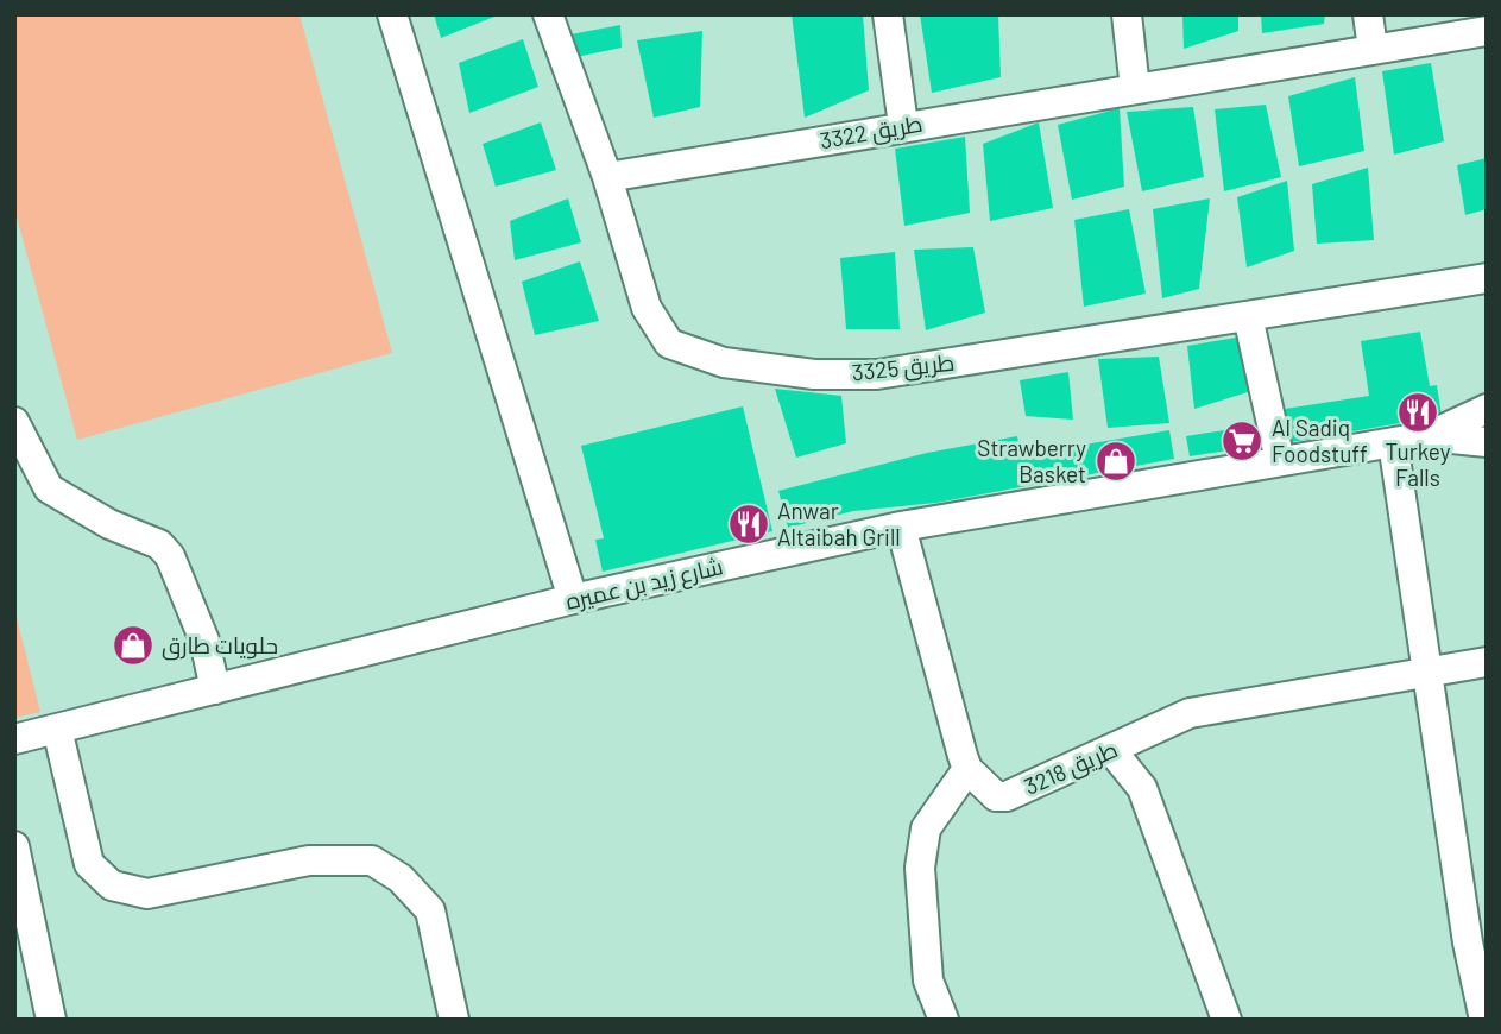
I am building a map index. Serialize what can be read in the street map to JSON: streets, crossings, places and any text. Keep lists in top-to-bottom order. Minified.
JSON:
{"streets":{"street":["طريق 3322","طريق 3325","شارع زيد بن عميره","طريق 3218"]},"crossings":[["طريق 3322","طريق 3325"]],"places":{"restaurant":["Turkey Falls","Anwar Altaibah Grill"],"supermarket":["Al Sadiq Foodstuff"],"shop":["Strawberry Basket","حلويات طارق"]}}
